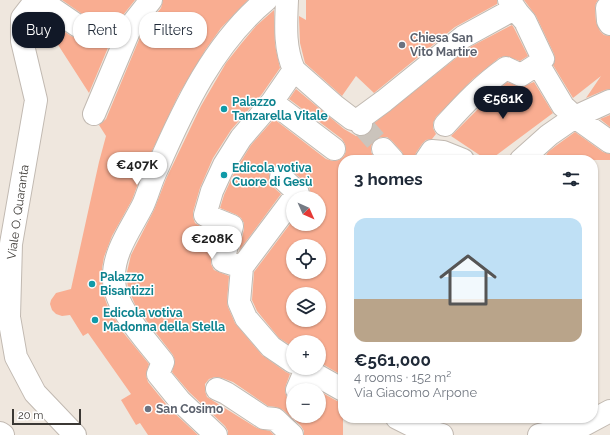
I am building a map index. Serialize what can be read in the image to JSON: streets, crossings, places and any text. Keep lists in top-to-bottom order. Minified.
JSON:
{"streets":{"street":["Viale O. Quaranta"]},"places":["Chiesa San Vito Martire","Palazzo Tanzarella Vitale","Edicola votiva Cuore di Gesù","Palazzo Bisantizzi","Edicola votiva Madonna della Stella","San Cosimo"],"scale_bar":"20 m","north":"bottom right","page":{"chip":["Buy","Rent","Filters"],"price":["€561K","€407K","€208K"],"heading":"3 homes","map_buttons":["+","−"],"list":[{"name":"€561,000","note":"4 rooms · 152 m² · Via Giacomo Arpone"}],"scale":"20 m"}}
